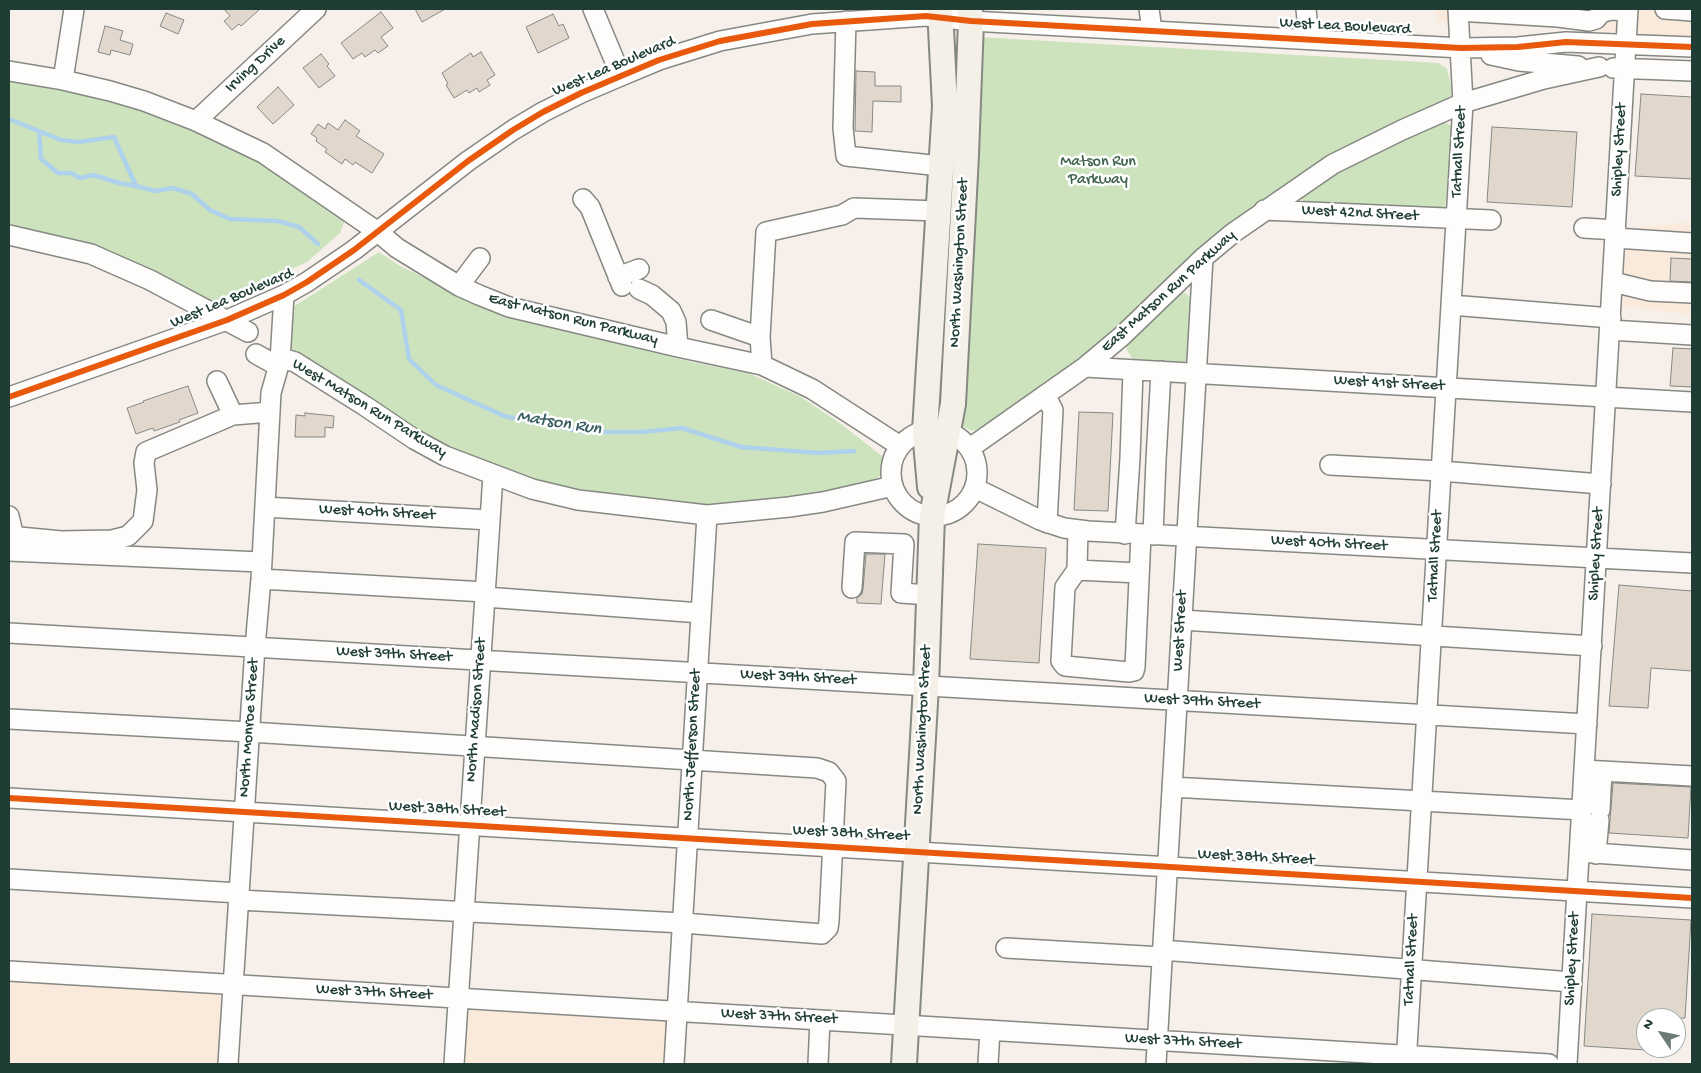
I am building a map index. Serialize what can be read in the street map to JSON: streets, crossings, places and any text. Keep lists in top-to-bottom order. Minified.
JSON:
{"streets":{"main road":["North Washington Street"],"street":["West Lea Boulevard","Irving Drive","Shipley Street","Tatnall Street","West 42nd Street","East Matson Run Parkway","West 41st Street","West Matson Run Parkway","West 40th Street","West Street","West 39th Street","North Madison Street","North Monroe Street","North Jefferson Street","West 38th Street","West 37th Street"]},"crossings":[["West Lea Boulevard","Shipley Street"],["West Lea Boulevard","Tatnall Street"],["West Lea Boulevard","North Washington Street"],["West Lea Boulevard","East Matson Run Parkway"],["Irving Drive","East Matson Run Parkway"],["Shipley Street","West 41st Street"],["Shipley Street","West 40th Street"],["Shipley Street","West 39th Street"],["Shipley Street","West 38th Street"],["Tatnall Street","West 42nd Street"],["Tatnall Street","East Matson Run Parkway"],["Tatnall Street","West 41st Street"],["Tatnall Street","West 40th Street"],["Tatnall Street","West 39th Street"],["Tatnall Street","West 38th Street"],["Tatnall Street","West 37th Street"],["West 42nd Street","East Matson Run Parkway"],["North Washington Street","West 39th Street"],["North Washington Street","West 38th Street"],["North Washington Street","West 37th Street"],["East Matson Run Parkway","West 41st Street"],["East Matson Run Parkway","West Street"],["West 41st Street","West Street"],["West Matson Run Parkway","North Madison Street"],["West Matson Run Parkway","North Jefferson Street"],["West 40th Street","West Street"],["West 40th Street","North Madison Street"],["West 40th Street","North Monroe Street"],["West Street","West 39th Street"],["West Street","West 38th Street"],["West Street","West 37th Street"],["West 39th Street","North Madison Street"],["West 39th Street","North Monroe Street"],["West 39th Street","North Jefferson Street"],["North Madison Street","West 38th Street"],["North Madison Street","West 37th Street"],["North Monroe Street","West 38th Street"],["North Monroe Street","West 37th Street"],["North Jefferson Street","West 38th Street"],["North Jefferson Street","West 37th Street"]],"water":["Matson Run"],"parks":["Matson Run Parkway"],"north":"top left"}
